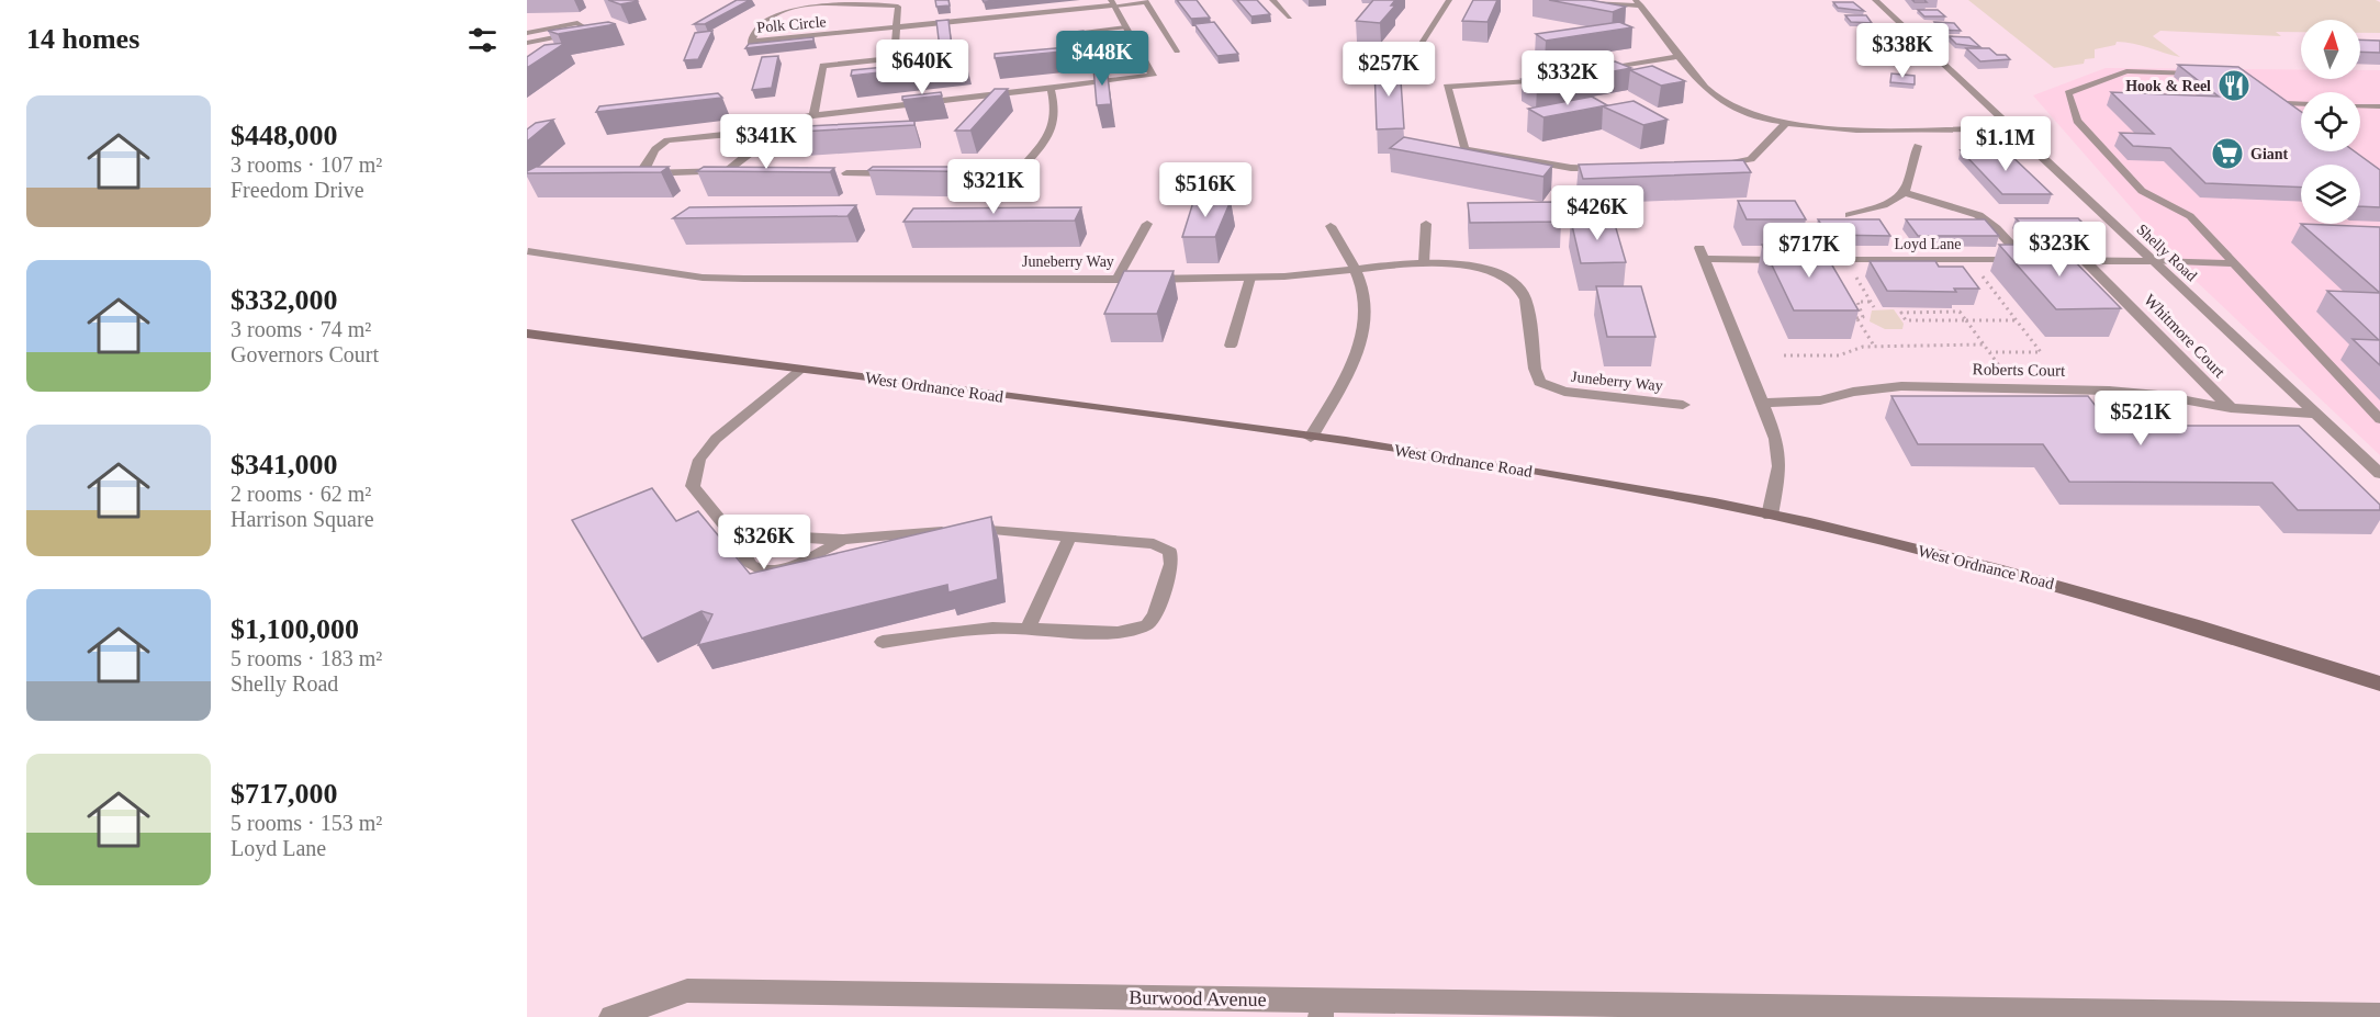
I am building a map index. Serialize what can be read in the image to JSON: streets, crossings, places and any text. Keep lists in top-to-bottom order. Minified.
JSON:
{"streets":{"main road":["West Ordnance Road"],"street":["Polk Circle","Loyd Lane","Shelly Road","Juneberry Way","Whitmore Court","Roberts Court","Burwood Avenue"]},"crossings":[["Loyd Lane","Shelly Road"],["Loyd Lane","Whitmore Court"],["Loyd Lane","Roberts Court"],["Shelly Road","Roberts Court"],["Whitmore Court","Roberts Court"]],"places":{"restaurant":["Hook & Reel"],"supermarket":["Giant"]},"north":"top","page":{"heading":"14 homes","price":["$338K","$448K","$640K","$257K","$332K","$341K","$1.1M","$321K","$516K","$426K","$323K","$717K","$521K","$326K"],"list":[{"name":"$448,000","note":"3 rooms · 107 m² · Freedom Drive"},{"name":"$332,000","note":"3 rooms · 74 m² · Governors Court"},{"name":"$341,000","note":"2 rooms · 62 m² · Harrison Square"},{"name":"$1,100,000","note":"5 rooms · 183 m² · Shelly Road"},{"name":"$717,000","note":"5 rooms · 153 m² · Loyd Lane"}]}}
